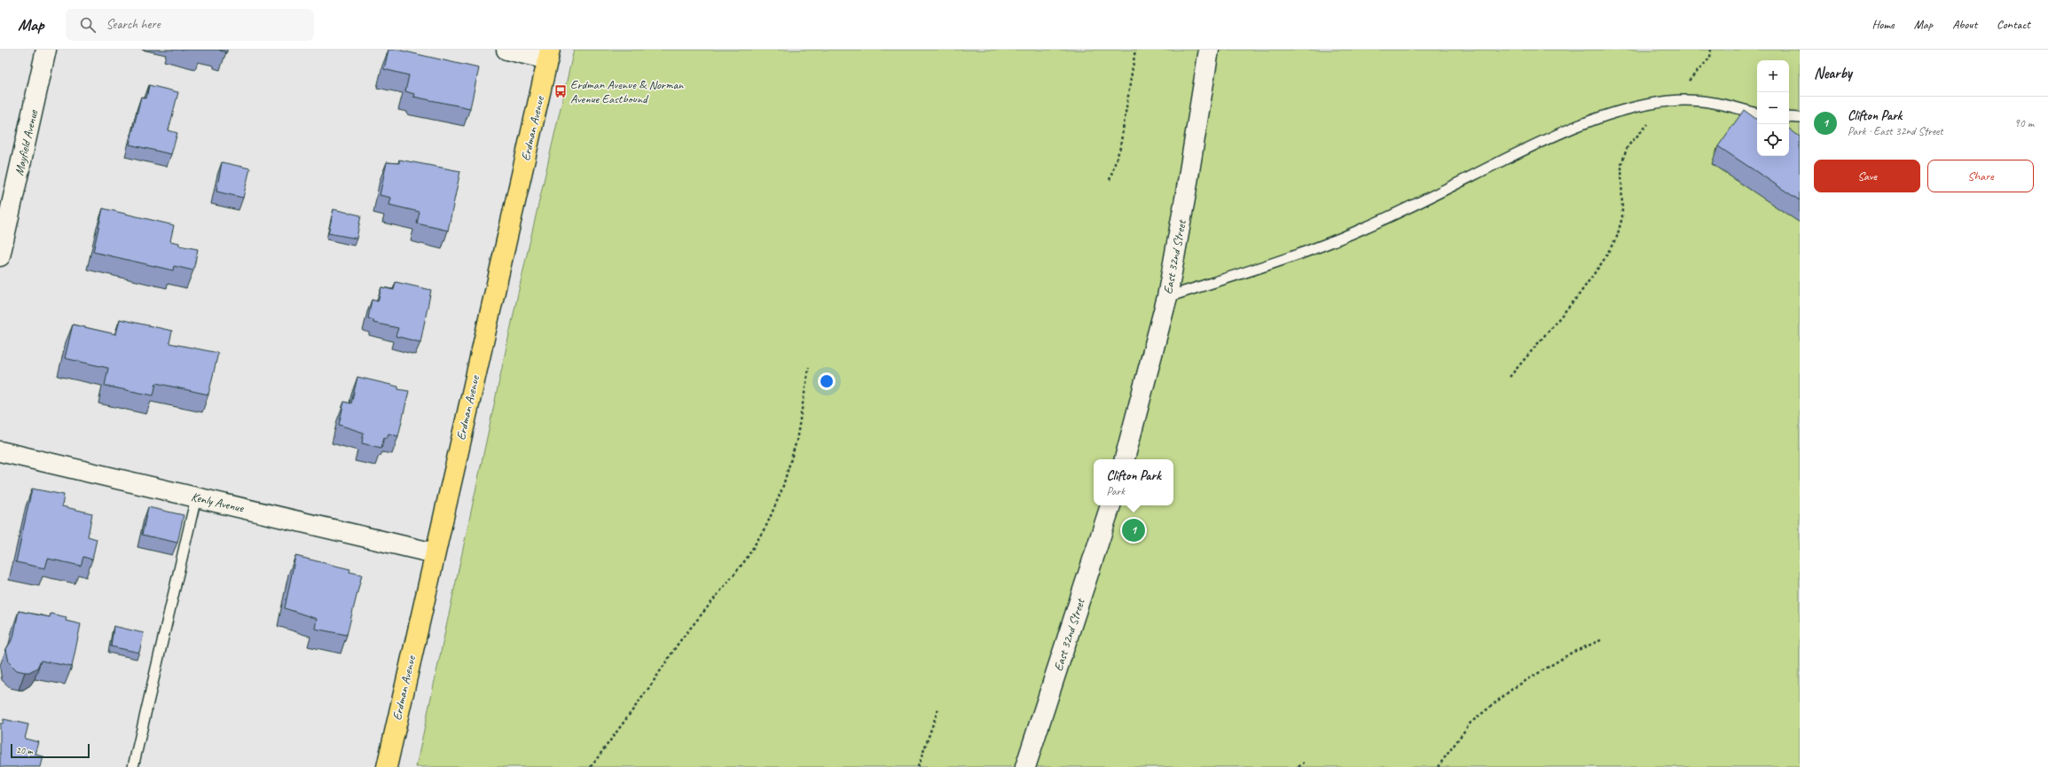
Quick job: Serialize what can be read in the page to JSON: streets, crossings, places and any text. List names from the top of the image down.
{
  "streets": {
    "main road": ["Erdman Avenue"],
    "street": ["Mayfield Avenue", "East 32nd Street", "Kenly Avenue"]
  },
  "crossings": [
    ["Erdman Avenue", "Kenly Avenue"]
  ],
  "places": {
    "bus stop": ["Erdman Avenue & Norman Avenue Eastbound"]
  },
  "scale_bar": "20 m",
  "page": {
    "header": "Map",
    "search": "Search here",
    "nav": [
      "Home",
      "Map",
      "About",
      "Contact"
    ],
    "heading": "Nearby",
    "map_buttons": ["+", "−"],
    "list": [
      {
        "mark": "1",
        "name": "Clifton Park",
        "note": "Park · East 32nd Street",
        "value": "90 m"
      }
    ],
    "buttons": ["Save", "Share"],
    "popup": ["Clifton Park", "Park"],
    "pins": "1",
    "scale": "20 m"
  }
}
